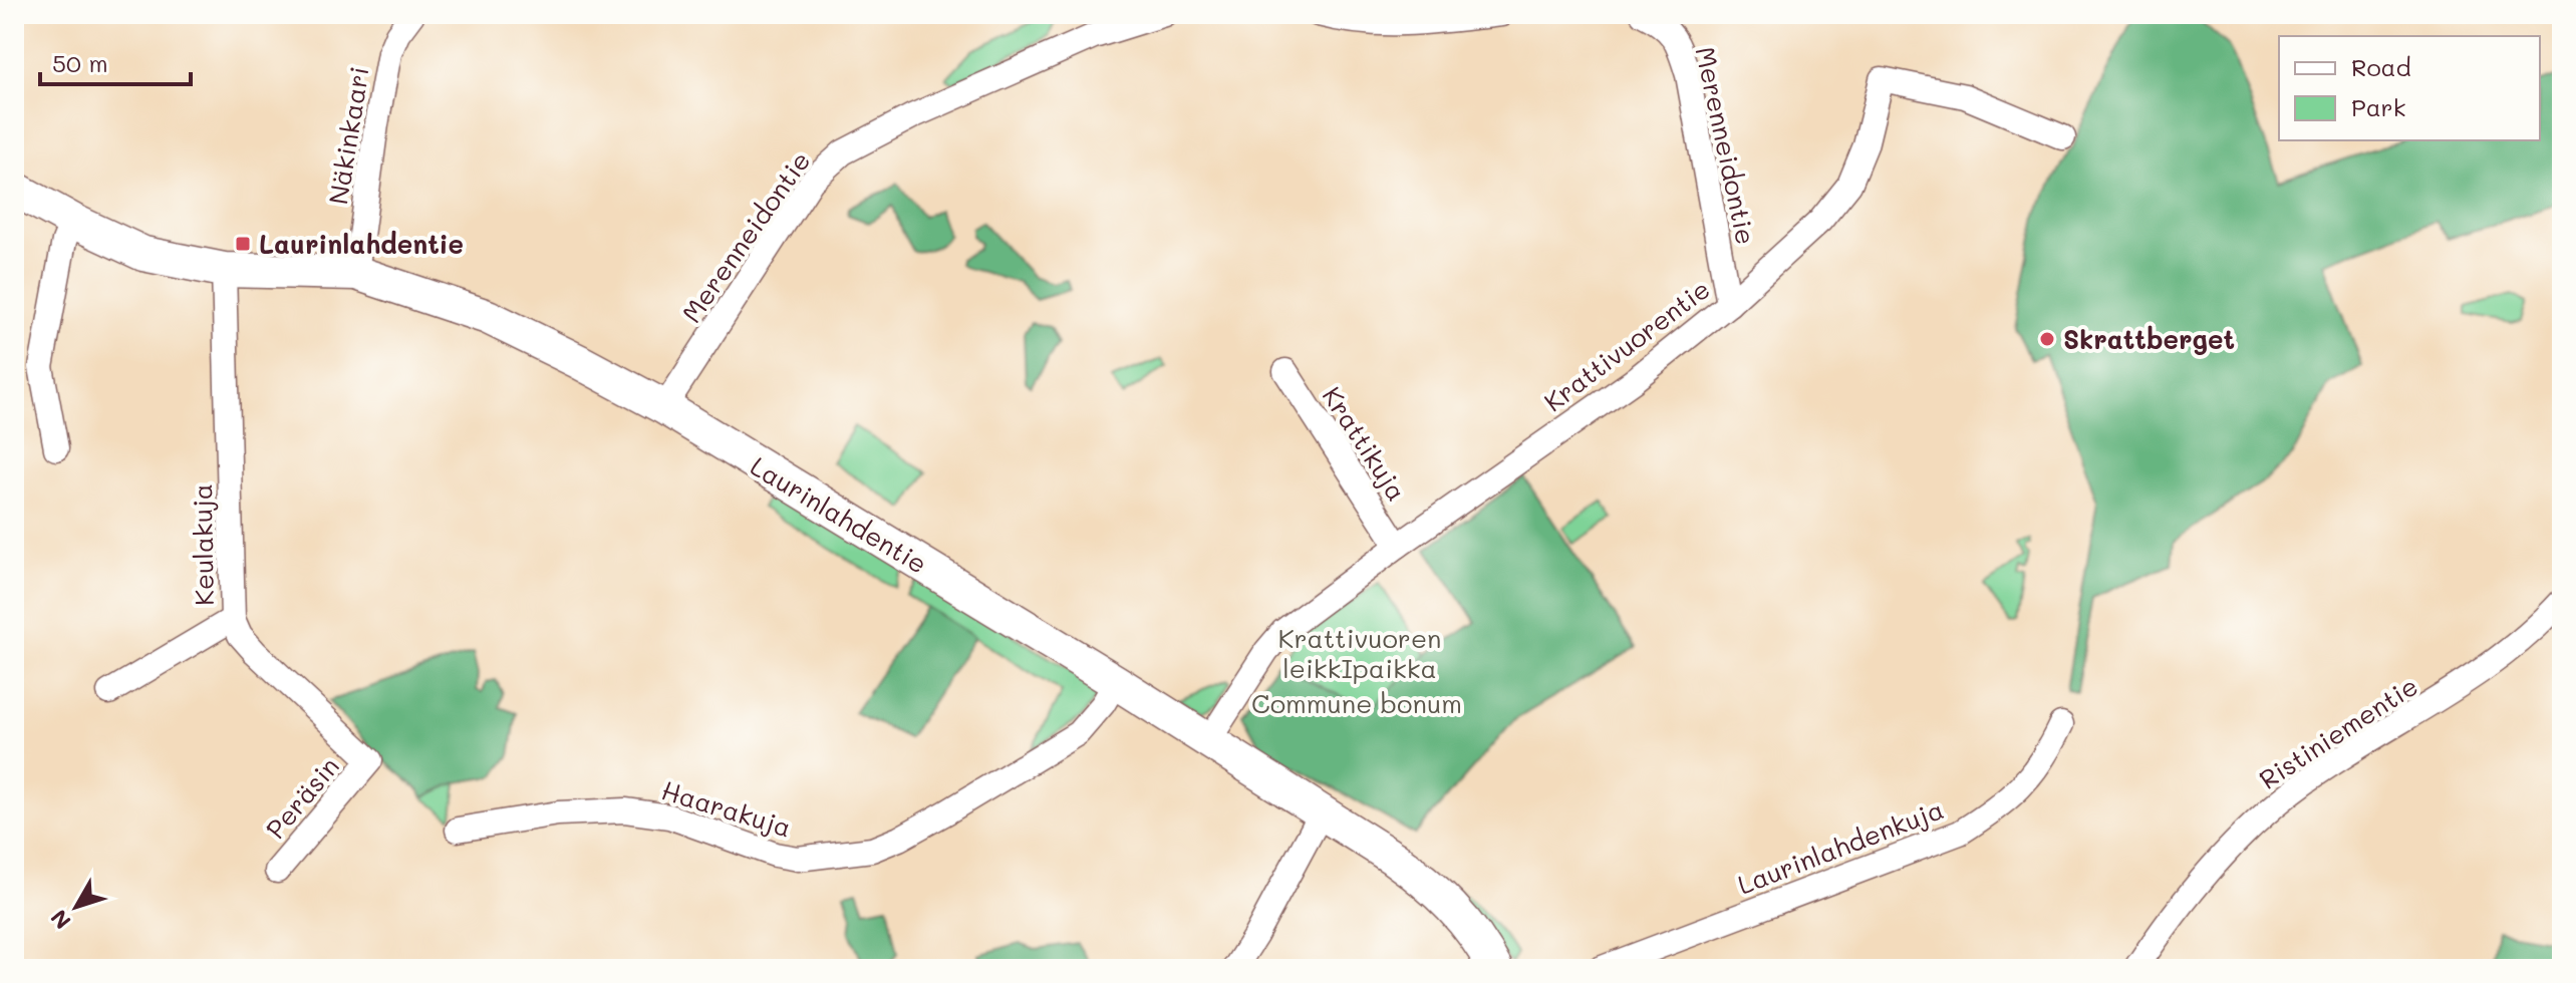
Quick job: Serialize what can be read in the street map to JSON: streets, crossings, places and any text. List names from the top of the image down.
{
  "streets": {
    "street": [
      "Näkinkaari",
      "Merenneidontie",
      "Krattivuorentie",
      "Krattikuja",
      "Laurinlahdentie",
      "Keulakuja",
      "Ristiniementie",
      "Peräsin",
      "Haarakuja",
      "Laurinlahdenkuja"
    ]
  },
  "crossings": [
    ["Näkinkaari", "Laurinlahdentie"],
    ["Merenneidontie", "Krattivuorentie"],
    ["Merenneidontie", "Laurinlahdentie"],
    ["Krattivuorentie", "Krattikuja"],
    ["Krattivuorentie", "Laurinlahdentie"],
    ["Laurinlahdentie", "Keulakuja"],
    ["Laurinlahdentie", "Haarakuja"],
    ["Keulakuja", "Peräsin"]
  ],
  "parks": ["Krattivuoren leikkIpaikka", "Commune bonum"],
  "places": {
    "transit": ["Laurinlahdentie"],
    "other": ["Skrattberget"]
  },
  "legend": ["Road", "Park"],
  "scale_bar": "50 m",
  "north": "bottom left"
}
